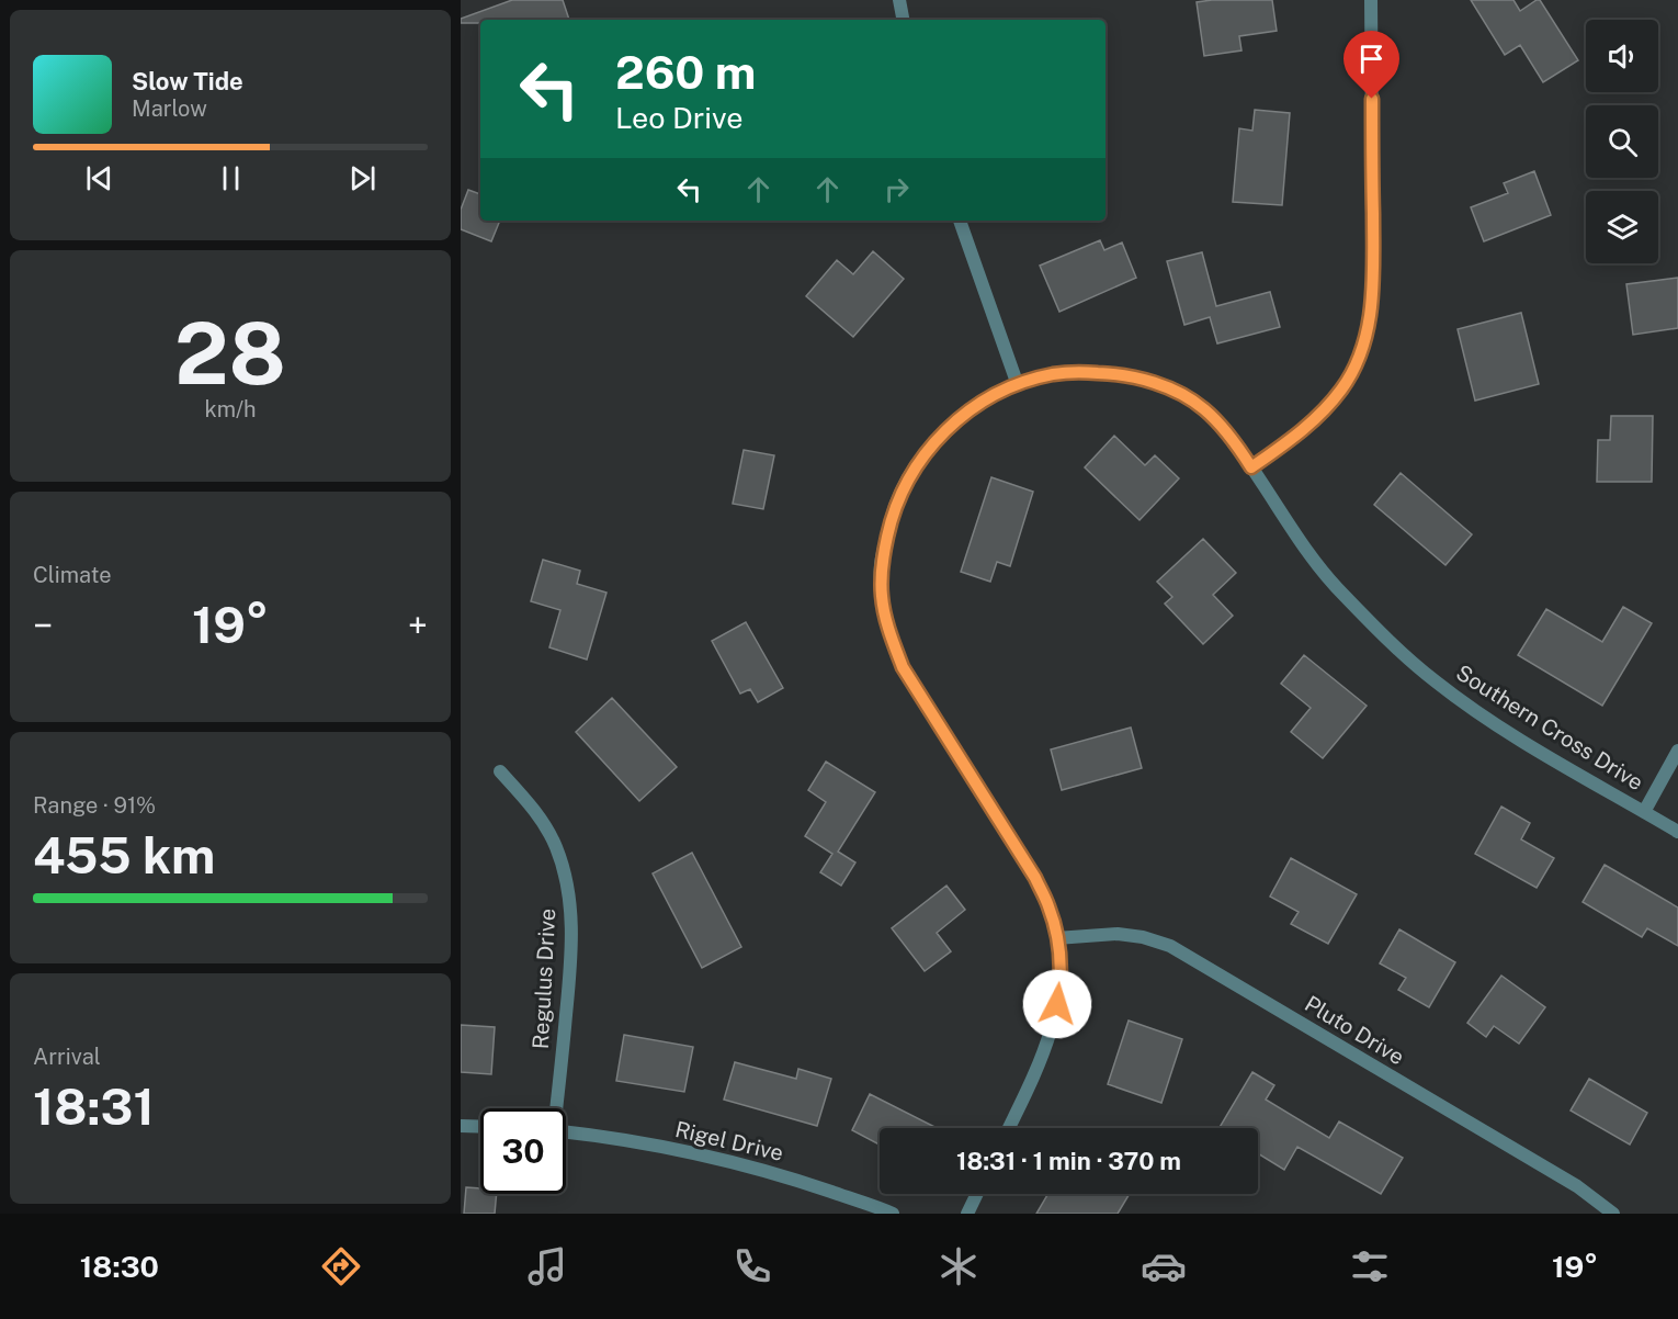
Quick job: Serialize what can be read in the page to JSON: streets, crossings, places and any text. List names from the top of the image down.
{
  "streets": {
    "street": [
      "Southern Cross Drive",
      "Regulus Drive",
      "Pluto Drive",
      "Rigel Drive"
    ]
  },
  "crossings": [
    ["Southern Cross Drive", "Pluto Drive"]
  ],
  "page": {
    "turn": ["260 m", "Leo Drive"],
    "song": ["Slow Tide", "Marlow"],
    "tile": [
      ["28", "km/h"],
      "Climate",
      ["Range · 91%", "455 km"],
      ["Arrival", "18:31"]
    ],
    "heat": ["−", "19°", "+"],
    "limit": "30",
    "trip": "18:31 · 1 min · 370 m",
    "tabs": ["18:30", "19°"]
  }
}
